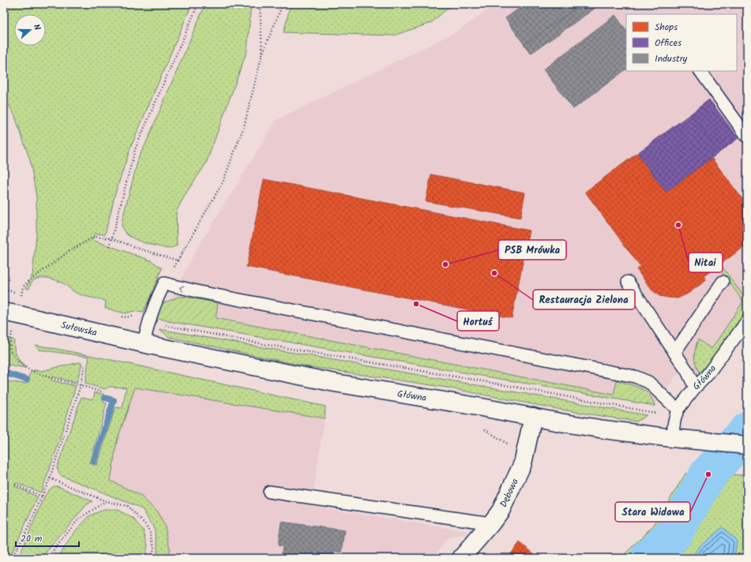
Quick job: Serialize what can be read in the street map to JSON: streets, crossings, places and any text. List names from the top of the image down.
{
  "streets": {
    "main road": ["Sułowska", "Główna", "Dębowa"]
  },
  "crossings": [
    ["Sułowska", "Główna"],
    ["Główna", "Dębowa"]
  ],
  "places": [
    "Nitai",
    "PSB Mrówka",
    "Restauracja Zielona",
    "Hortuś",
    "Stara Widawa"
  ],
  "legend": ["Shops", "Offices", "Industry"],
  "scale_bar": "20 m",
  "north": "right"
}
